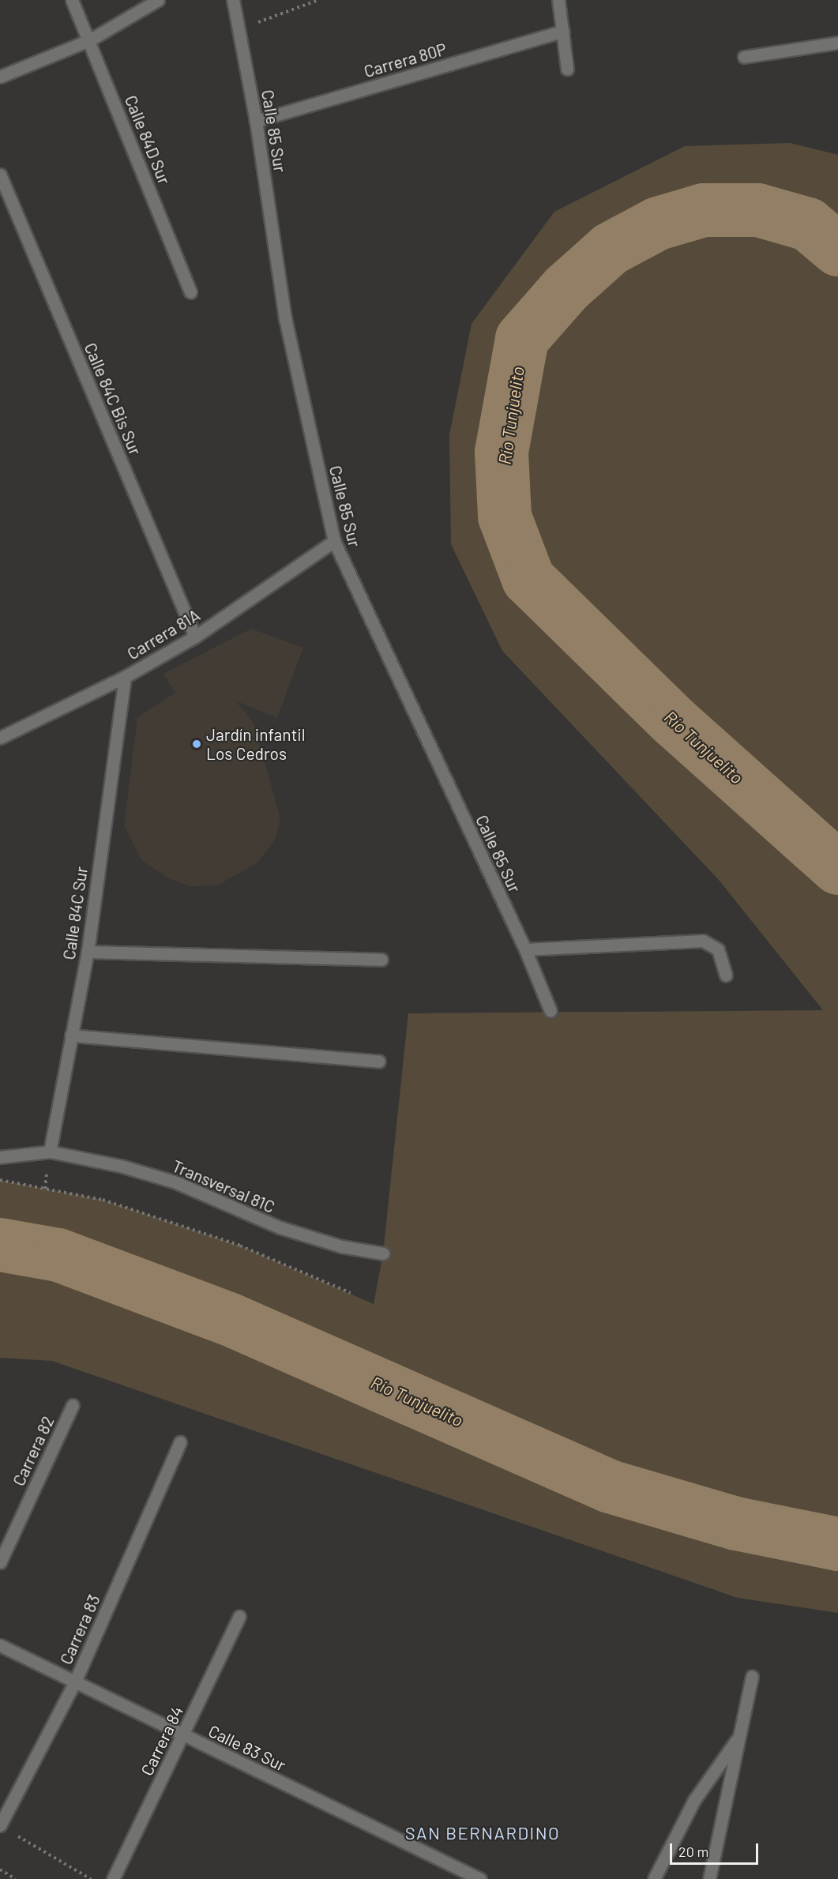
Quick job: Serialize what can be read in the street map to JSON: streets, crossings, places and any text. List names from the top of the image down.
{
  "streets": {
    "street": [
      "Carrera 80P",
      "Calle 85 Sur",
      "Calle 84D Sur",
      "Calle 84C Bis Sur",
      "Carrera 81A",
      "Calle 84C Sur",
      "Transversal 81C",
      "Carrera 82",
      "Carrera 83",
      "Carrera 84",
      "Calle 83 Sur"
    ]
  },
  "crossings": [
    ["Carrera 80P", "Calle 85 Sur"],
    ["Calle 85 Sur", "Carrera 81A"],
    ["Calle 84C Bis Sur", "Carrera 81A"],
    ["Carrera 81A", "Calle 84C Sur"],
    ["Calle 84C Sur", "Transversal 81C"],
    ["Carrera 83", "Calle 83 Sur"],
    ["Carrera 84", "Calle 83 Sur"]
  ],
  "districts": ["SAN BERNARDINO"],
  "water": ["Río Tunjuelito"],
  "places": ["Jardín infantil Los Cedros"],
  "scale_bar": "20 m"
}
